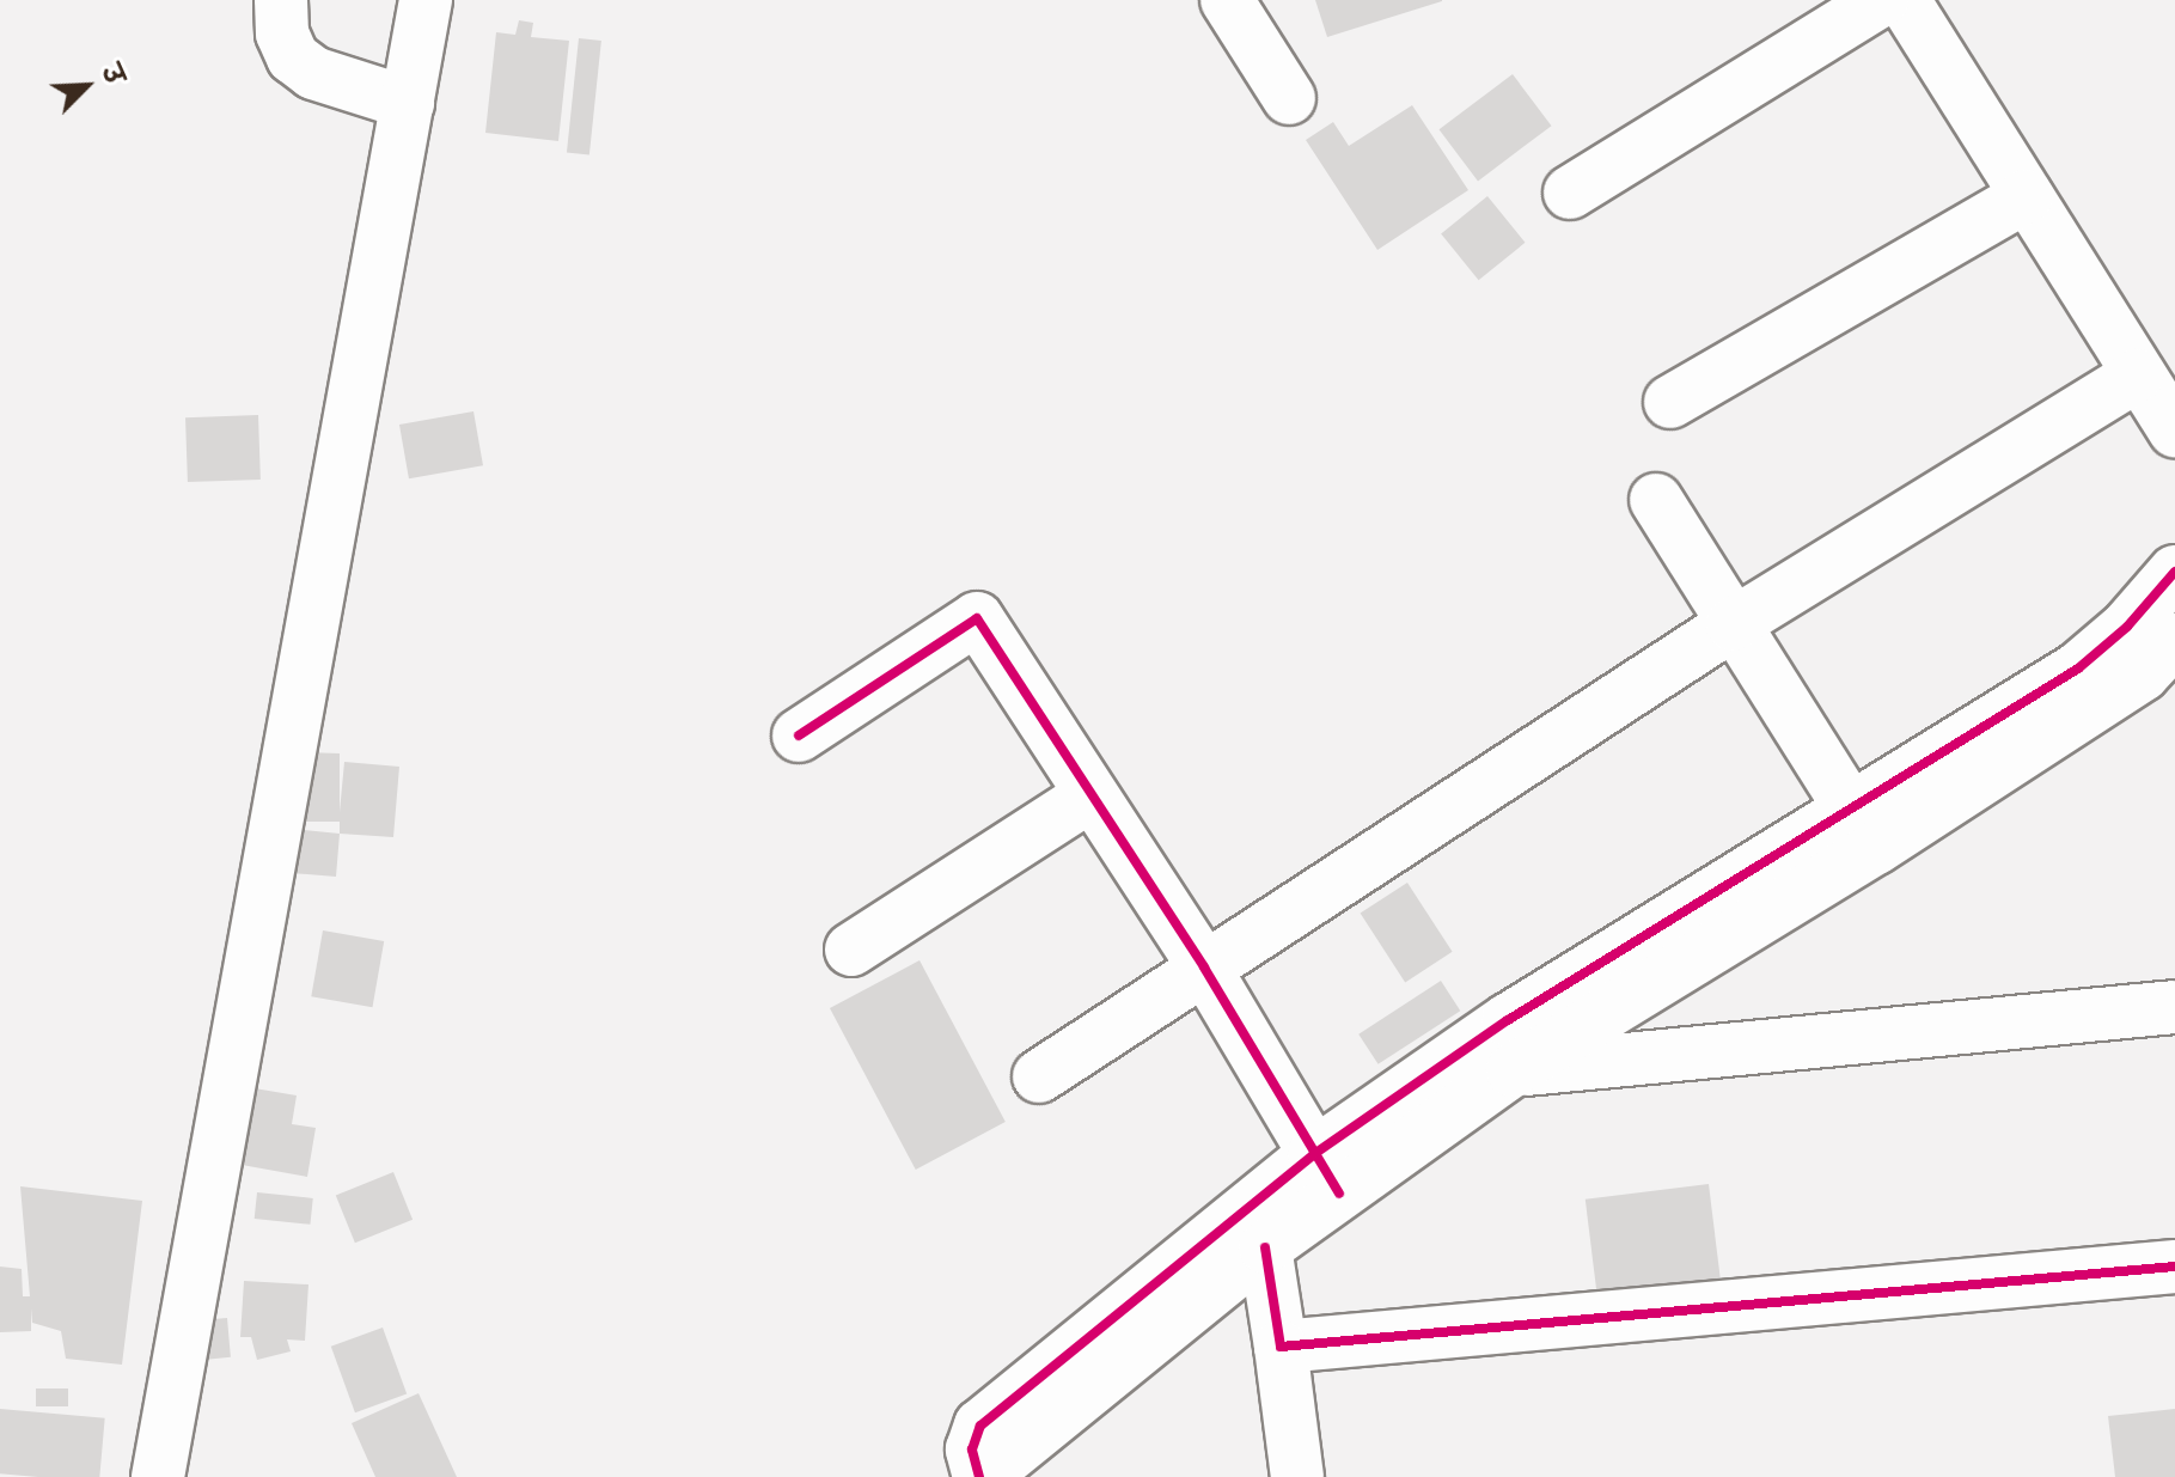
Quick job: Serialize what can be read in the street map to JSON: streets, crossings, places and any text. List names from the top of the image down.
{
  "north": "top right"
}
